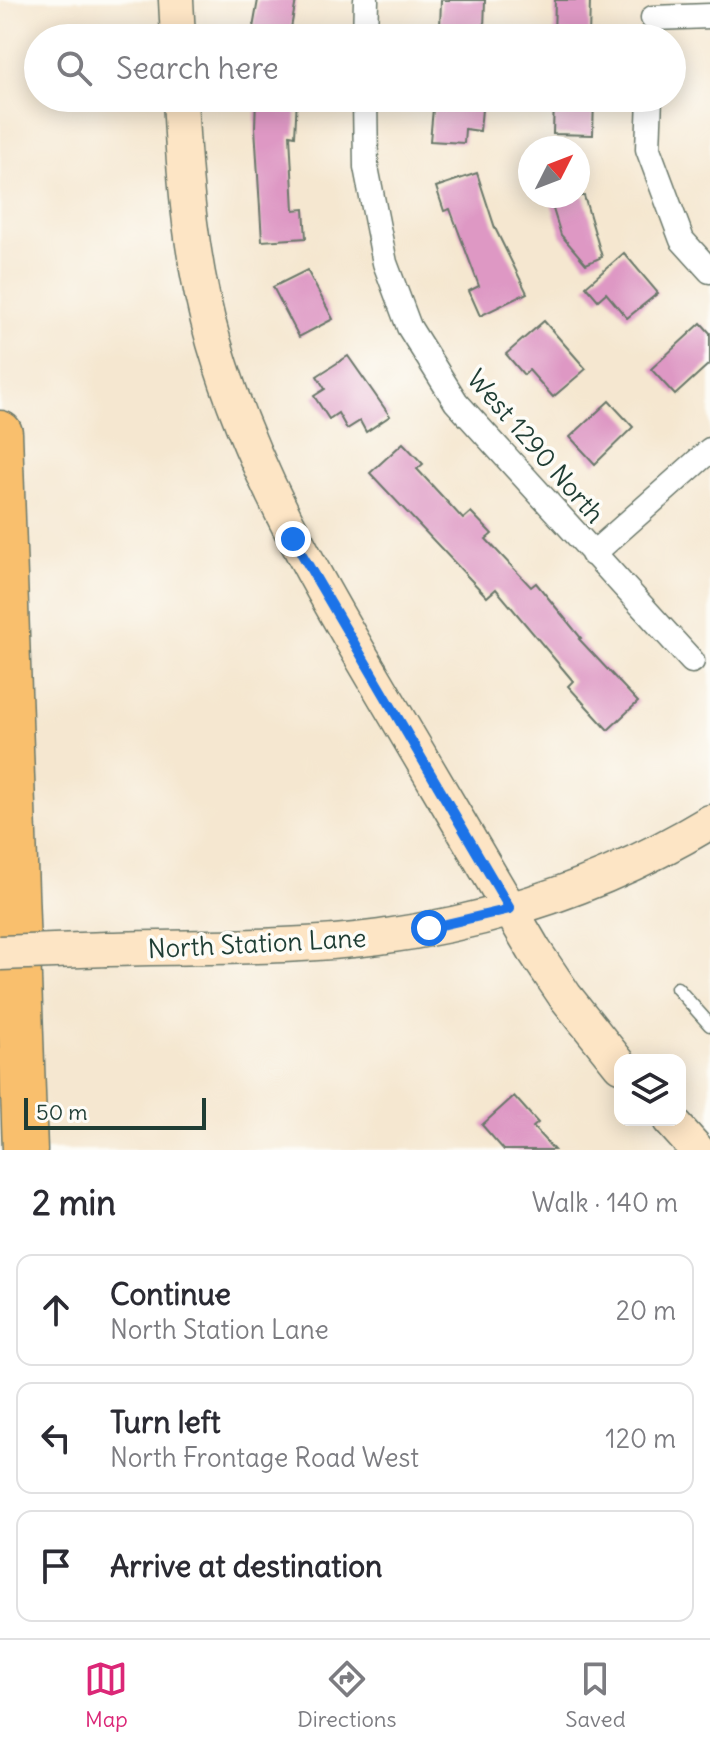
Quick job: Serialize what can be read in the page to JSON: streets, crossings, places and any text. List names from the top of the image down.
{
  "streets": {
    "street": ["West 1290 North", "North Station Lane"]
  },
  "scale_bar": "50 m",
  "north": "top right",
  "page": {
    "search": "Search here",
    "scale": "50 m",
    "heading": ["2 min", "Walk · 140 m"],
    "list": [
      ["Continue", "North Station Lane", "20 m"],
      ["Turn left", "North Frontage Road West", "120 m"],
      "Arrive at destination"
    ],
    "nav": ["Map", "Directions", "Saved"]
  }
}
